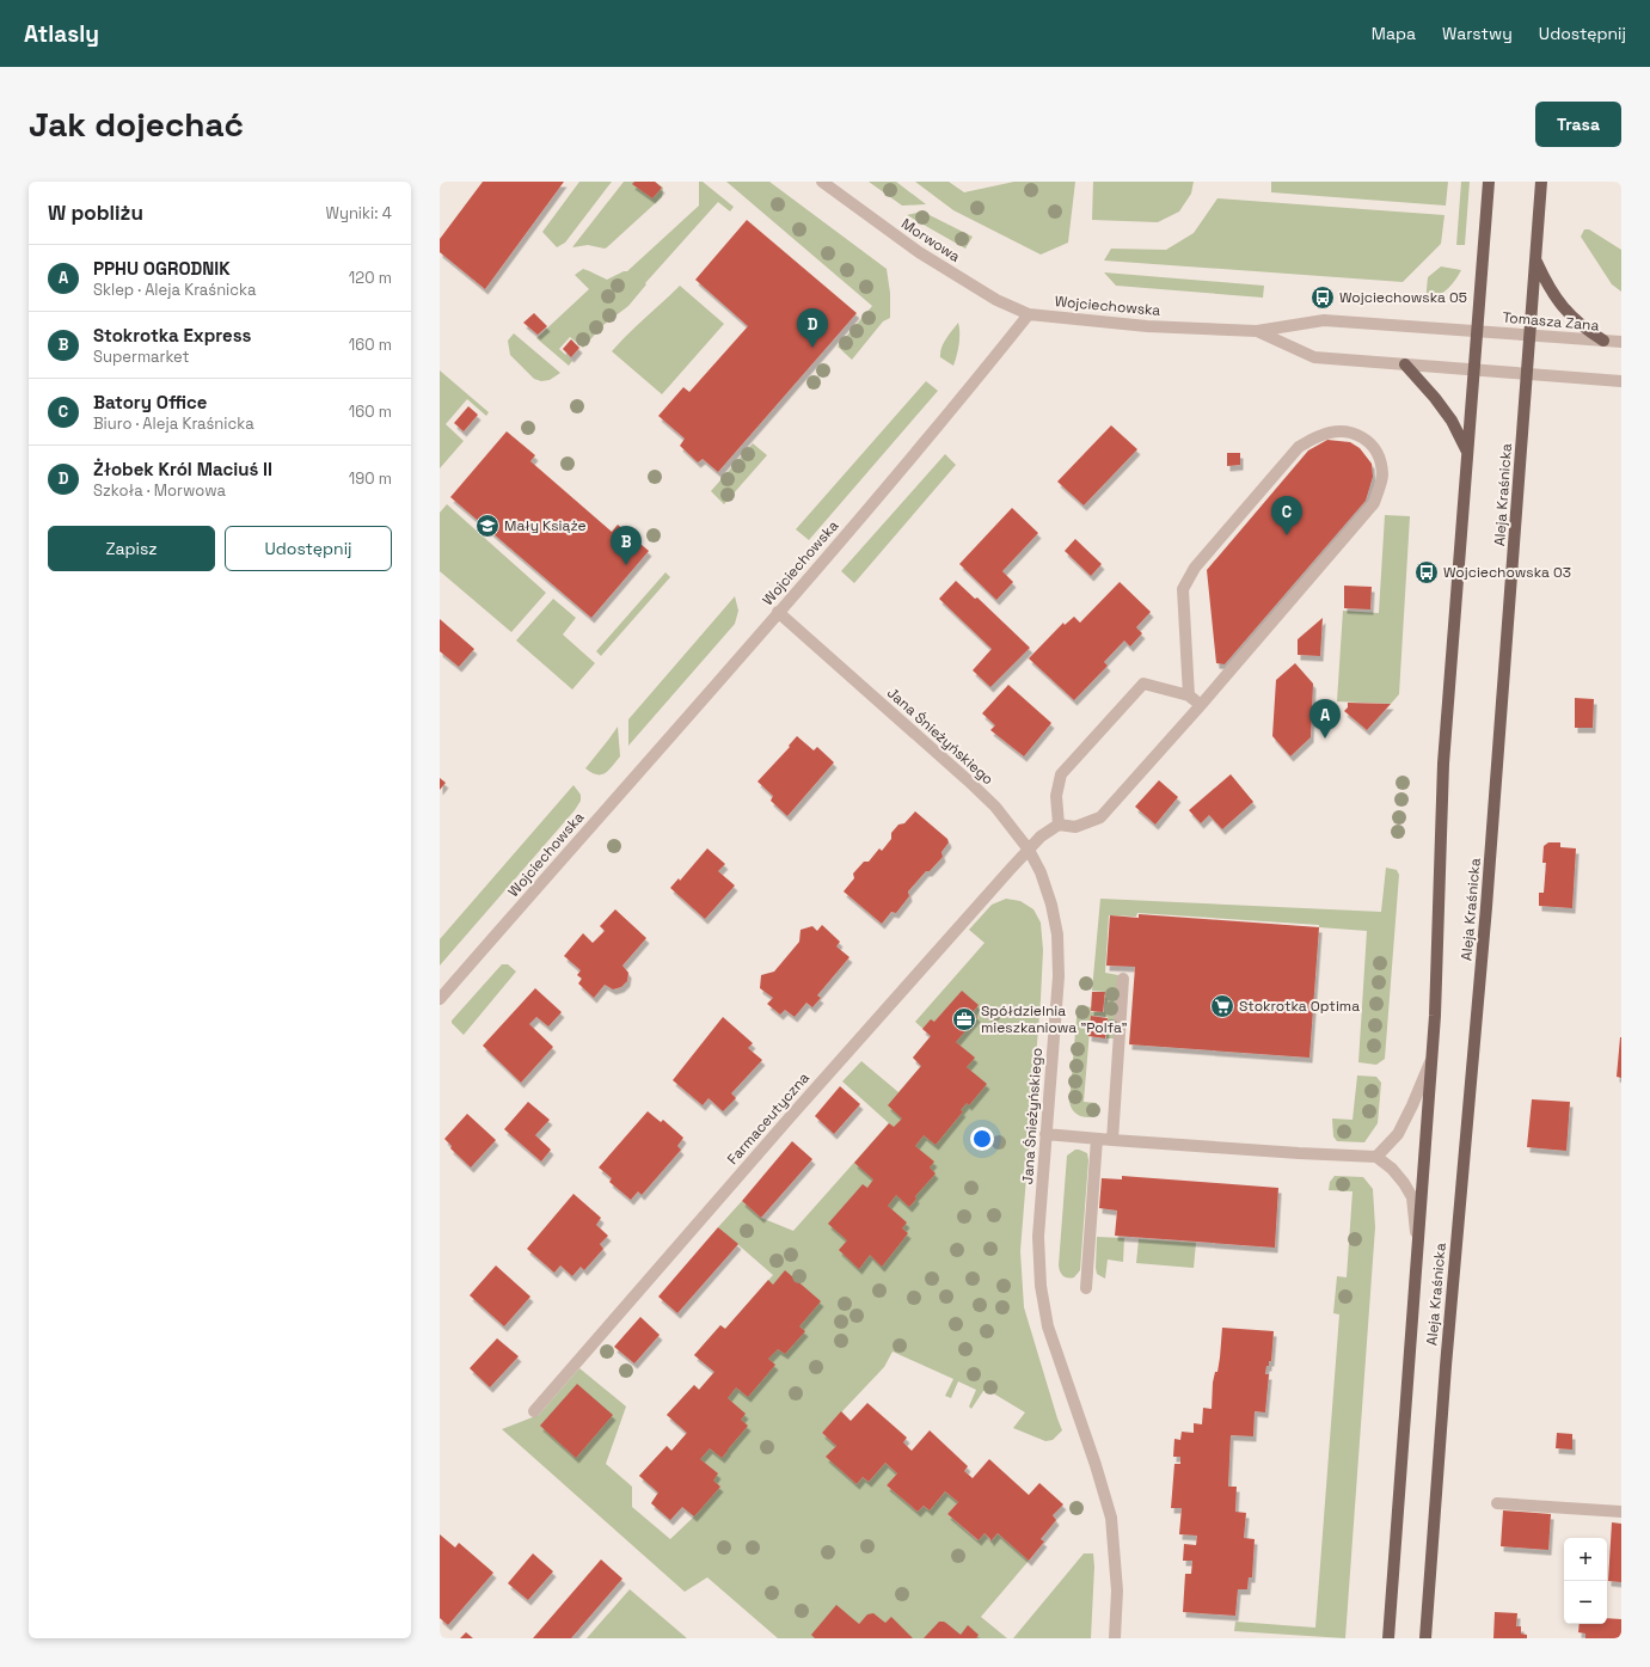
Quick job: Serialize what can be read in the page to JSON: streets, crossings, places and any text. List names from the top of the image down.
{
  "streets": {
    "main road": ["Aleja Kraśnicka"],
    "street": [
      "Morwowa",
      "Wojciechowska",
      "Tomasza Zana",
      "Jana Śnieżyńskiego",
      "Farmaceutyczna"
    ]
  },
  "crossings": [
    ["Morwowa", "Wojciechowska"],
    ["Wojciechowska", "Tomasza Zana"],
    ["Wojciechowska", "Aleja Kraśnicka"],
    ["Wojciechowska", "Jana Śnieżyńskiego"],
    ["Tomasza Zana", "Aleja Kraśnicka"],
    ["Jana Śnieżyńskiego", "Farmaceutyczna"]
  ],
  "places": {
    "bus stop": ["Wojciechowska 05", "Wojciechowska 03"],
    "school or university": ["Mały Książe"],
    "supermarket": ["Stokrotka Optima"],
    "office": ["Spółdzielnia mieszkaniowa \"Polfa\""]
  },
  "page": {
    "header": "Atlasly",
    "nav": ["Mapa", "Warstwy", "Udostępnij"],
    "buttons": [
      "Trasa",
      ["Zapisz", "Udostępnij"]
    ],
    "title": "Jak dojechać",
    "heading": ["W pobliżu", "Wyniki: 4"],
    "list": [
      {
        "mark": "A",
        "name": "PPHU OGRODNIK",
        "note": "Sklep · Aleja Kraśnicka",
        "value": "120 m"
      },
      {
        "mark": "B",
        "name": "Stokrotka Express",
        "note": "Supermarket",
        "value": "160 m"
      },
      {
        "mark": "C",
        "name": "Batory Office",
        "note": "Biuro · Aleja Kraśnicka",
        "value": "160 m"
      },
      {
        "mark": "D",
        "name": "Żłobek Król Maciuś II",
        "note": "Szkoła · Morwowa",
        "value": "190 m"
      }
    ],
    "pins": [
      "D",
      "C",
      "B",
      "A"
    ],
    "map_buttons": ["+", "−"]
  }
}
